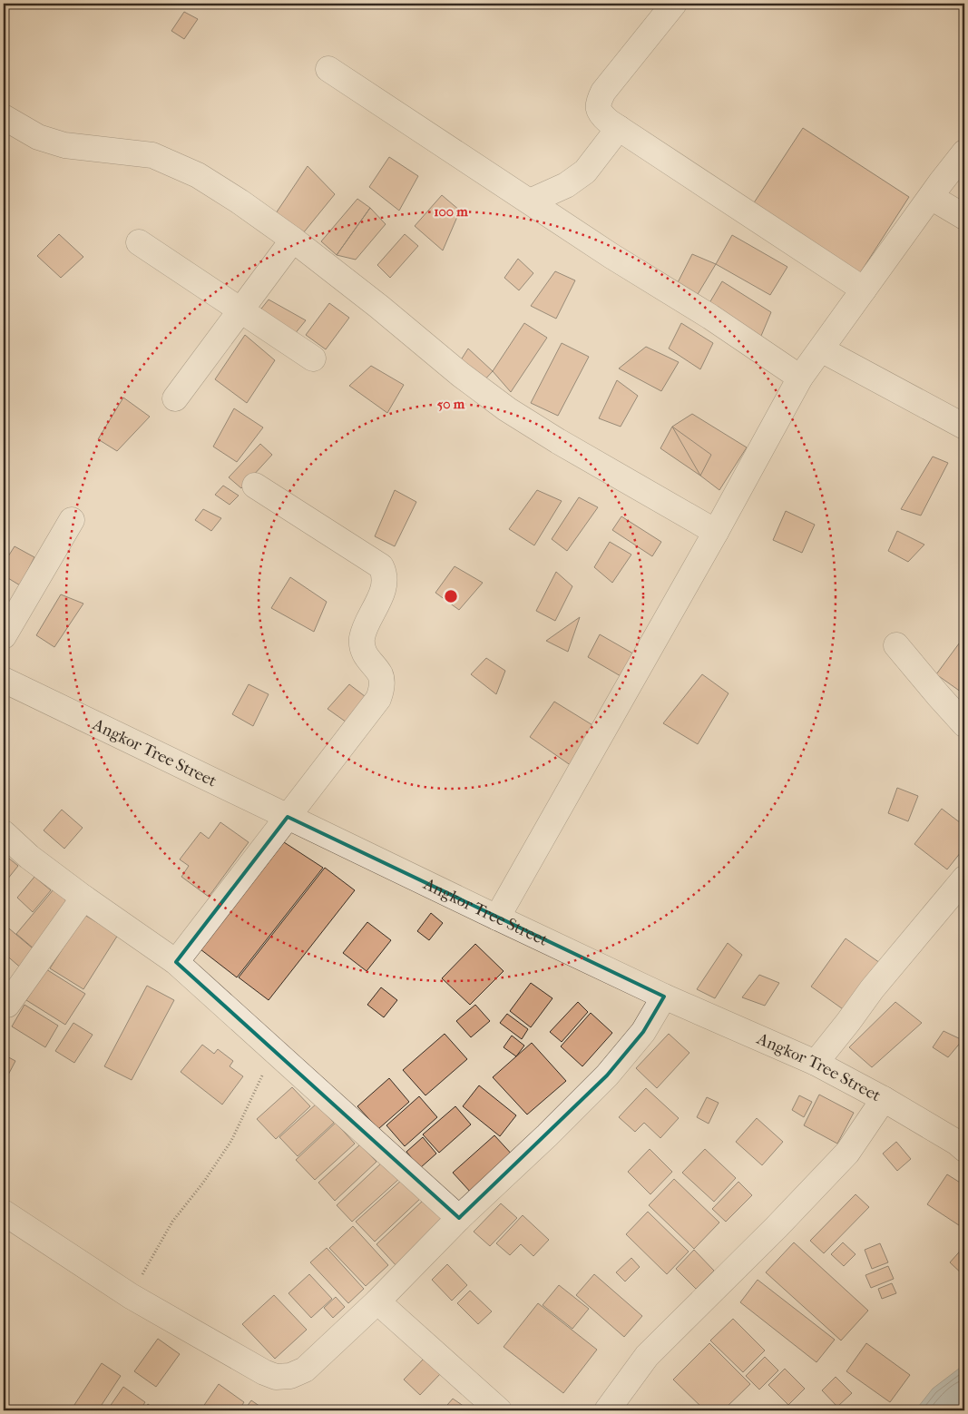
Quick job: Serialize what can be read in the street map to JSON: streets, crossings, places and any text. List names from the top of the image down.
{
  "streets": {
    "street": ["Angkor Tree Street"]
  },
  "rings": ["100 m", "50 m"]
}
